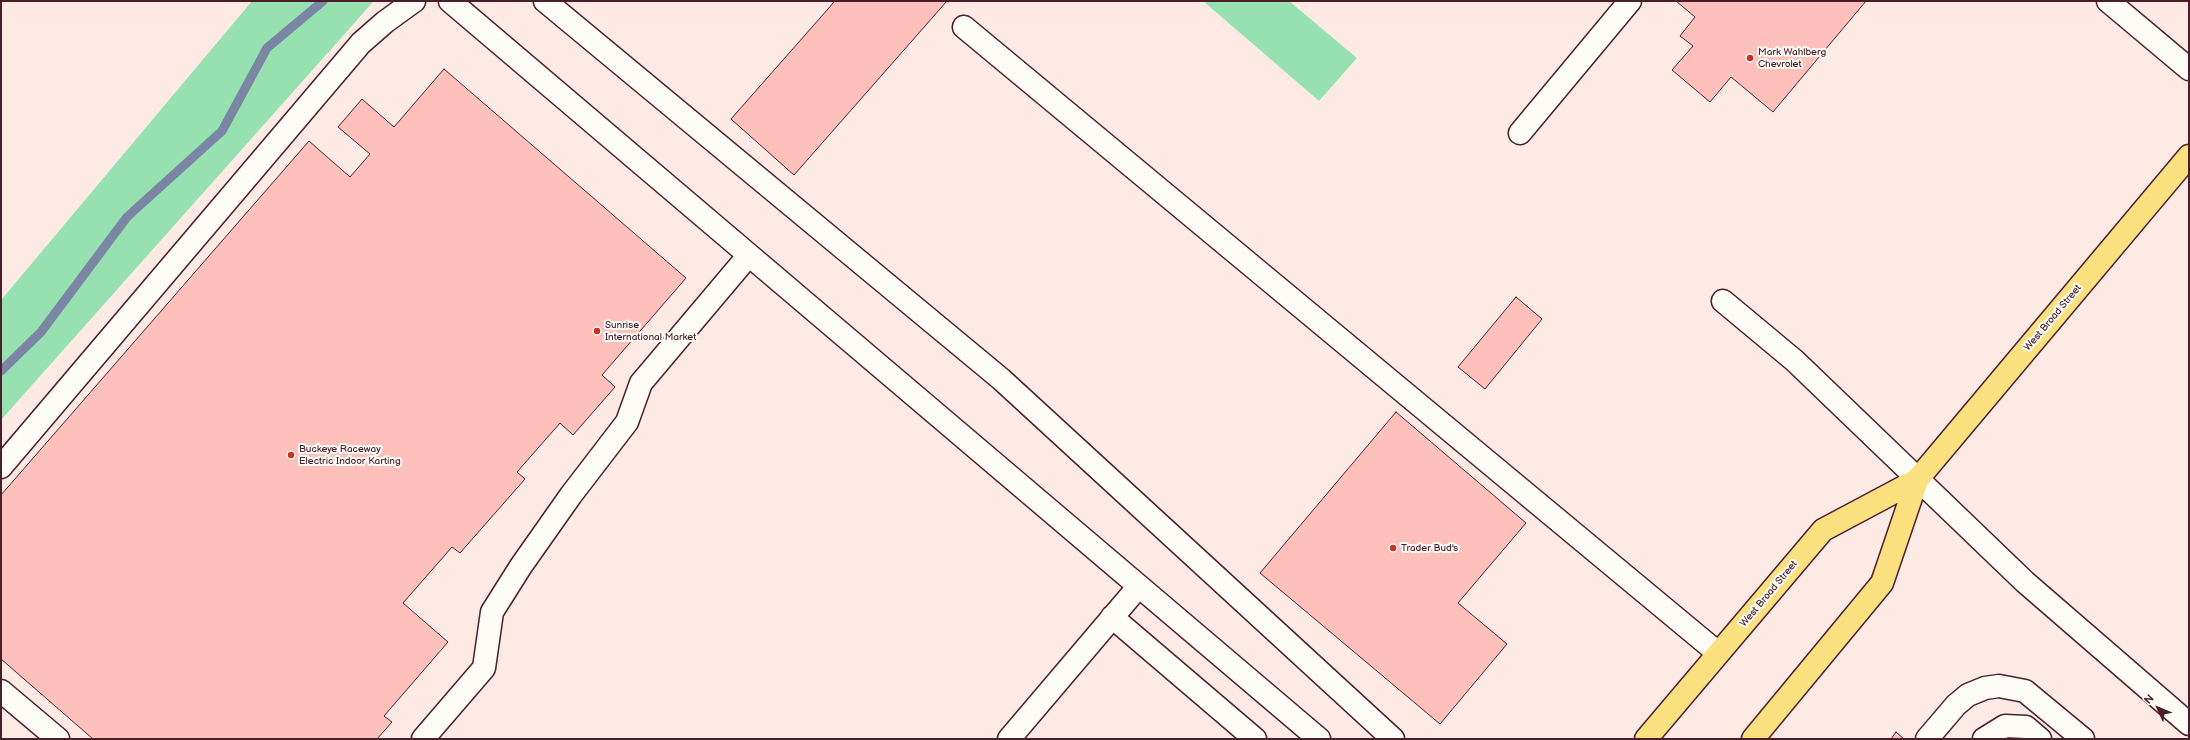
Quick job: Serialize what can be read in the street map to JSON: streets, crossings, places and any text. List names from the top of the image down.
{
  "streets": {
    "main road": ["West Broad Street"]
  },
  "places": [
    "Mark Wahlberg Chevrolet",
    "Sunrise International Market",
    "Buckeye Raceway Electric Indoor Karting",
    "Trader Bud's"
  ],
  "north": "top left"
}
